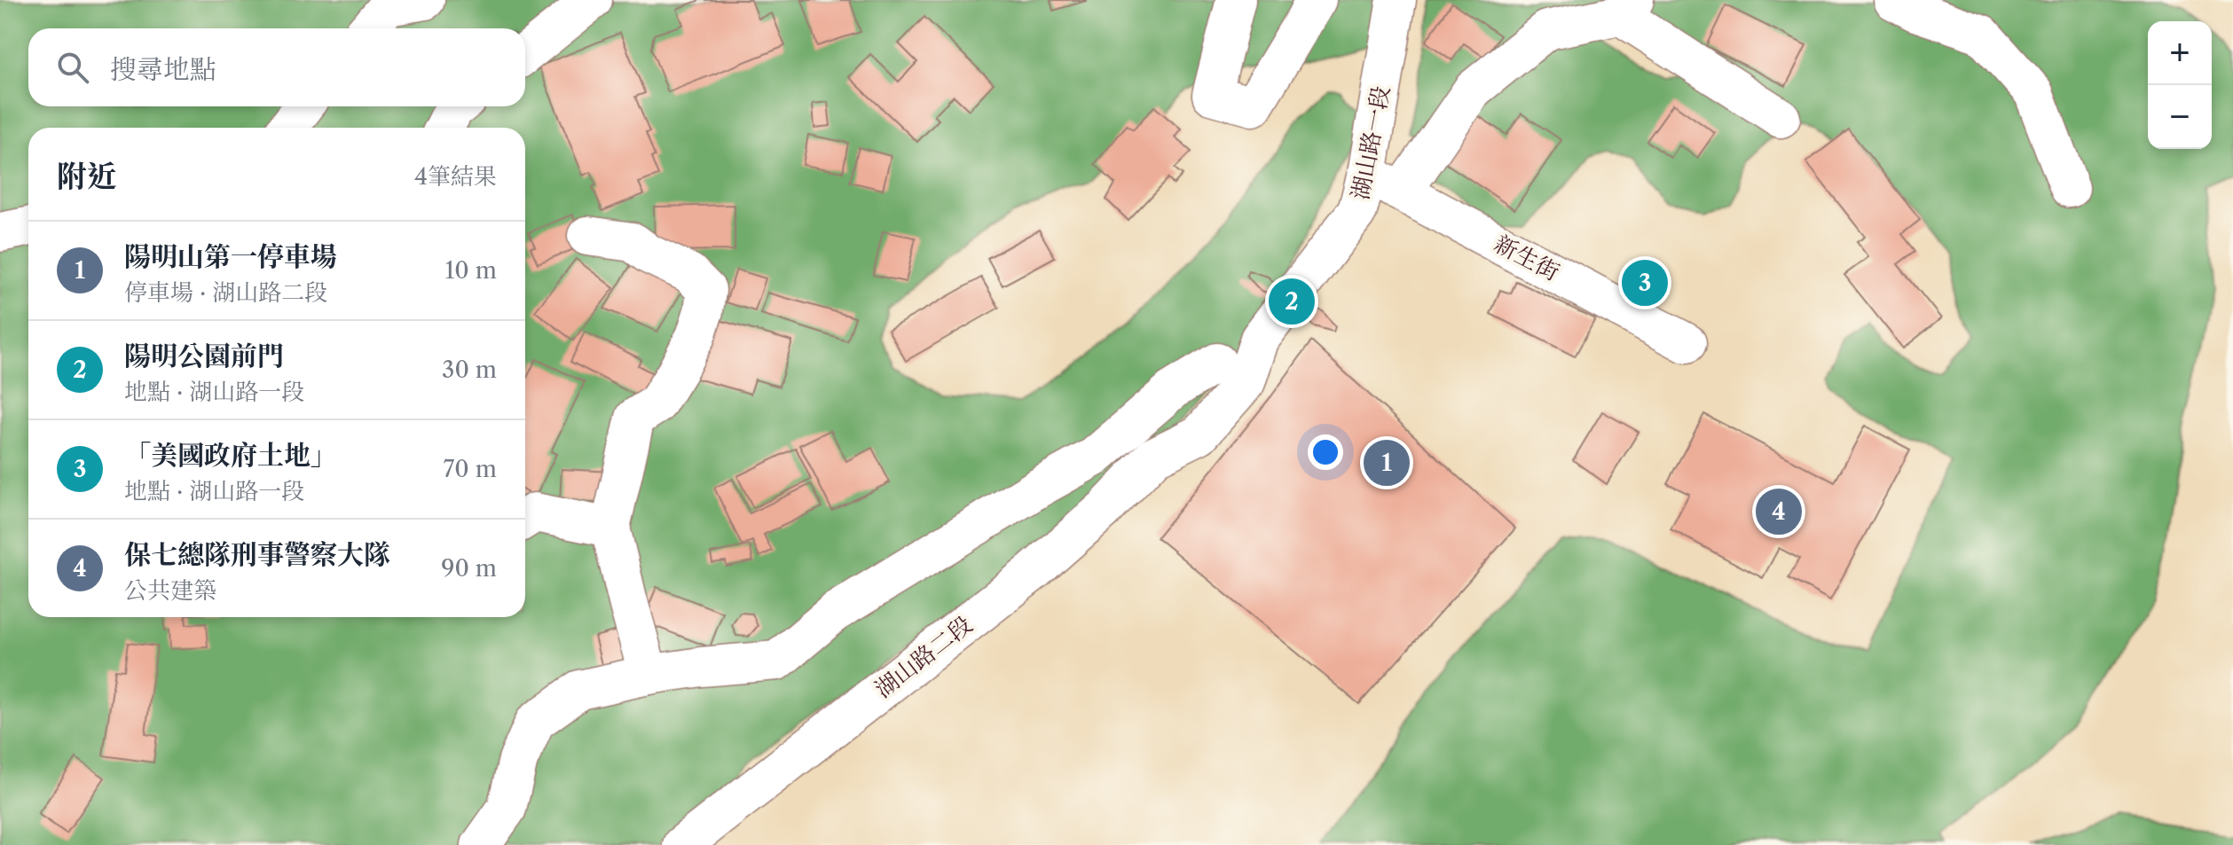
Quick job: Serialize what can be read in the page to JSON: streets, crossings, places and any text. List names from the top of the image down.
{
  "streets": {
    "street": ["湖山路一段", "新生街", "湖山路二段"]
  },
  "crossings": [
    ["湖山路一段", "新生街"],
    ["湖山路一段", "湖山路二段"]
  ],
  "page": {
    "map_buttons": ["+", "−"],
    "search": "搜尋地點",
    "heading": ["附近", "4筆結果"],
    "list": [
      {
        "mark": "1",
        "name": "陽明山第一停車場",
        "note": "停車場 · 湖山路二段",
        "value": "10 m"
      },
      {
        "mark": "2",
        "name": "陽明公園前門",
        "note": "地點 · 湖山路一段",
        "value": "30 m"
      },
      {
        "mark": "3",
        "name": "「美國政府土地」",
        "note": "地點 · 湖山路一段",
        "value": "70 m"
      },
      {
        "mark": "4",
        "name": "保七總隊刑事警察大隊",
        "note": "公共建築",
        "value": "90 m"
      }
    ],
    "pins": [
      "3",
      "2",
      "1",
      "4"
    ]
  }
}
